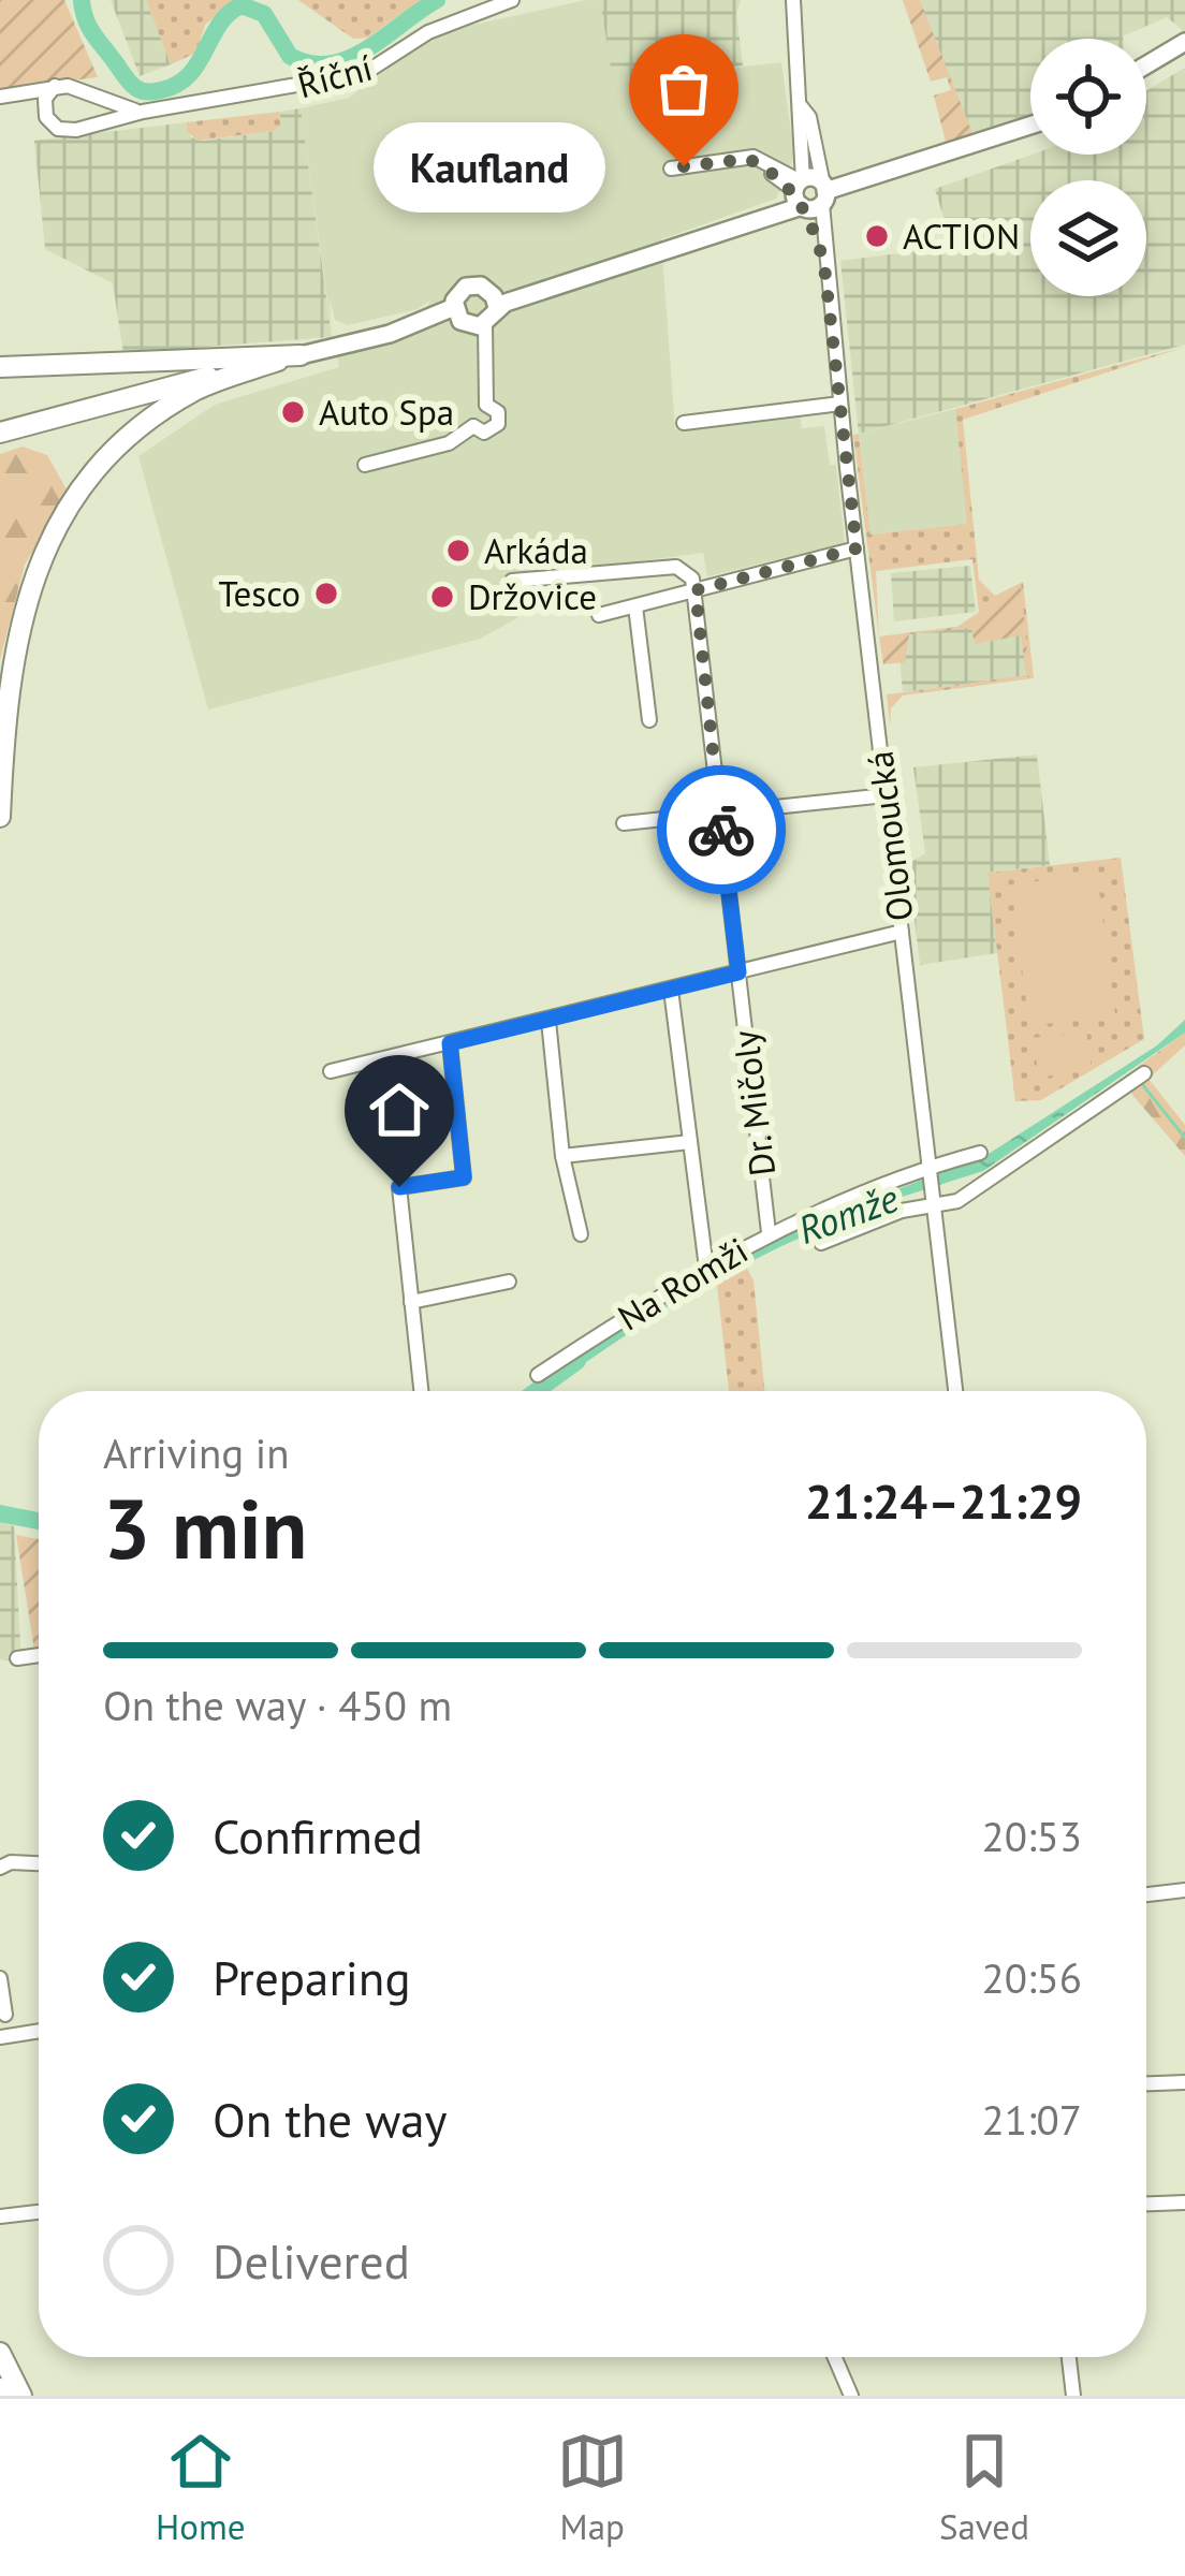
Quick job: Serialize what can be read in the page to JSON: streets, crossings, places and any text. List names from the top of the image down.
{
  "streets": {
    "street": [
      "Říční",
      "Olomoucká",
      "Dr. Mičoly",
      "Na Romži"
    ]
  },
  "crossings": [
    ["Olomoucká", "Na Romži"],
    ["Dr. Mičoly", "Na Romži"]
  ],
  "water": ["Romže"],
  "places": [
    "Kaufland",
    "ACTION",
    "Auto Spa",
    "Arkáda",
    "Tesco",
    "Držovice"
  ],
  "page": {
    "bubble": "Kaufland",
    "heading": ["3 min", "Arriving in", "21:24–21:29"],
    "bar": "On the way · 450 m",
    "list": [
      ["Confirmed", "20:53"],
      ["Preparing", "20:56"],
      ["On the way", "21:07"],
      "Delivered"
    ],
    "tabs": ["Home", "Map", "Saved"]
  }
}
